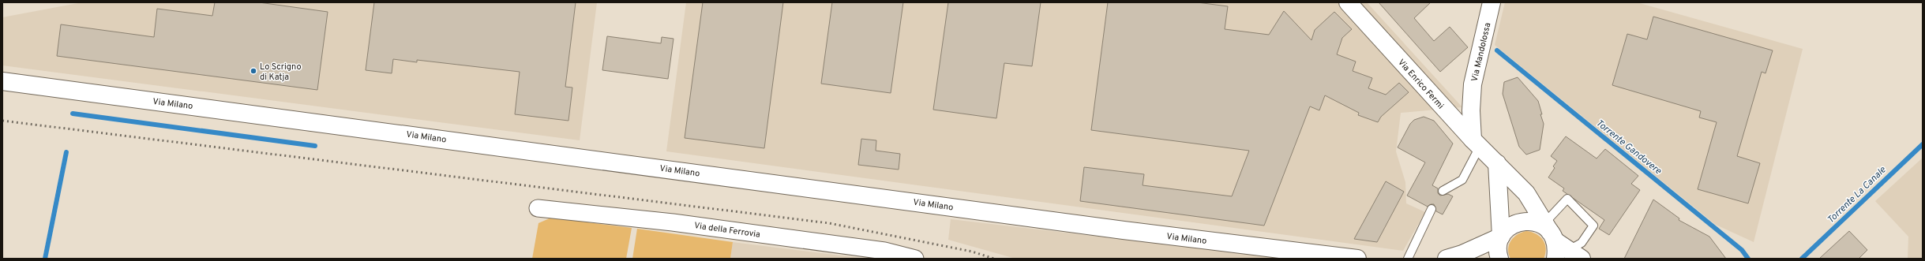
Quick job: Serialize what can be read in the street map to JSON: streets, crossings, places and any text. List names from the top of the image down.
{
  "streets": {
    "main road": ["Via Mandolossa", "Via Enrico Fermi", "Via Milano"],
    "street": ["Via della Ferrovia"]
  },
  "crossings": [
    ["Via Mandolossa", "Via Enrico Fermi"]
  ],
  "water": ["Torrente Gandovere", "Torrente La Canale"],
  "places": ["Lo Scrigno di Katja"]
}
